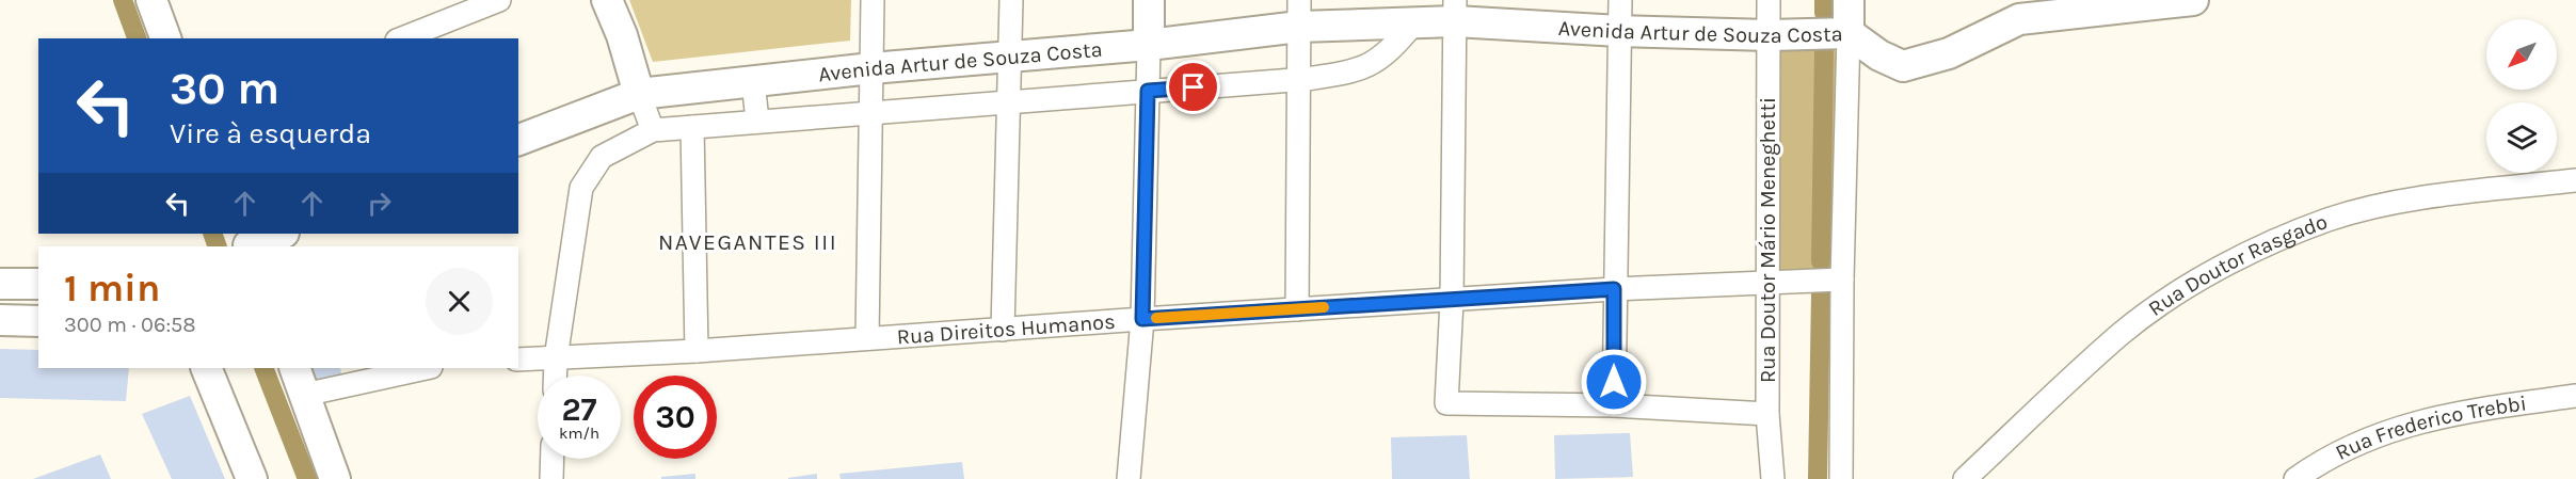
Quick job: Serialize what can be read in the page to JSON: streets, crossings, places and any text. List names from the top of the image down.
{
  "streets": {
    "street": [
      "Avenida Artur de Souza Costa",
      "Rua Doutor Mário Meneghetti",
      "Rua Doutor Rasgado",
      "Rua Direitos Humanos",
      "Rua Frederico Trebbi"
    ]
  },
  "crossings": [
    ["Avenida Artur de Souza Costa", "Rua Doutor Mário Meneghetti"],
    ["Avenida Artur de Souza Costa", "Rua Direitos Humanos"],
    ["Rua Doutor Mário Meneghetti", "Rua Direitos Humanos"]
  ],
  "districts": ["NAVEGANTES III"],
  "north": "bottom left",
  "page": {
    "turn": ["30 m", "Vire à esquerda"],
    "heading": ["1 min", "300 m · 06:58"],
    "speed": "27 km/h",
    "limit": "30"
  }
}
